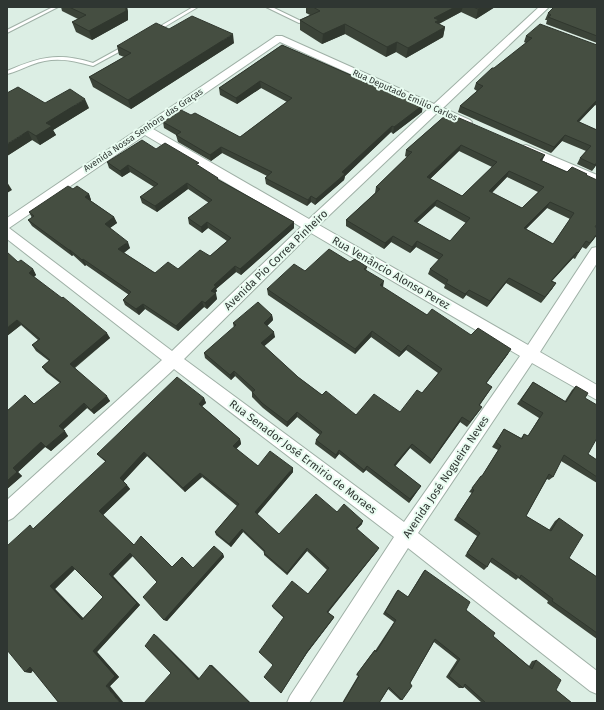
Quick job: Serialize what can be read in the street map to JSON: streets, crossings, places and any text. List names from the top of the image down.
{
  "streets": {
    "street": [
      "Rua Deputado Emílio Carlos",
      "Avenida Nossa Senhora das Graças",
      "Avenida Pio Correa Pinheiro",
      "Rua Venâncio Alonso Perez",
      "Rua Senador José Ermirio de Moraes",
      "Avenida José Nogueira Neves"
    ]
  },
  "crossings": [
    ["Rua Deputado Emílio Carlos", "Avenida Nossa Senhora das Graças"],
    ["Rua Deputado Emílio Carlos", "Avenida Pio Correa Pinheiro"],
    ["Avenida Nossa Senhora das Graças", "Rua Venâncio Alonso Perez"],
    ["Avenida Pio Correa Pinheiro", "Rua Venâncio Alonso Perez"],
    ["Avenida Pio Correa Pinheiro", "Rua Senador José Ermirio de Moraes"],
    ["Rua Venâncio Alonso Perez", "Avenida José Nogueira Neves"],
    ["Rua Senador José Ermirio de Moraes", "Avenida José Nogueira Neves"]
  ]
}
